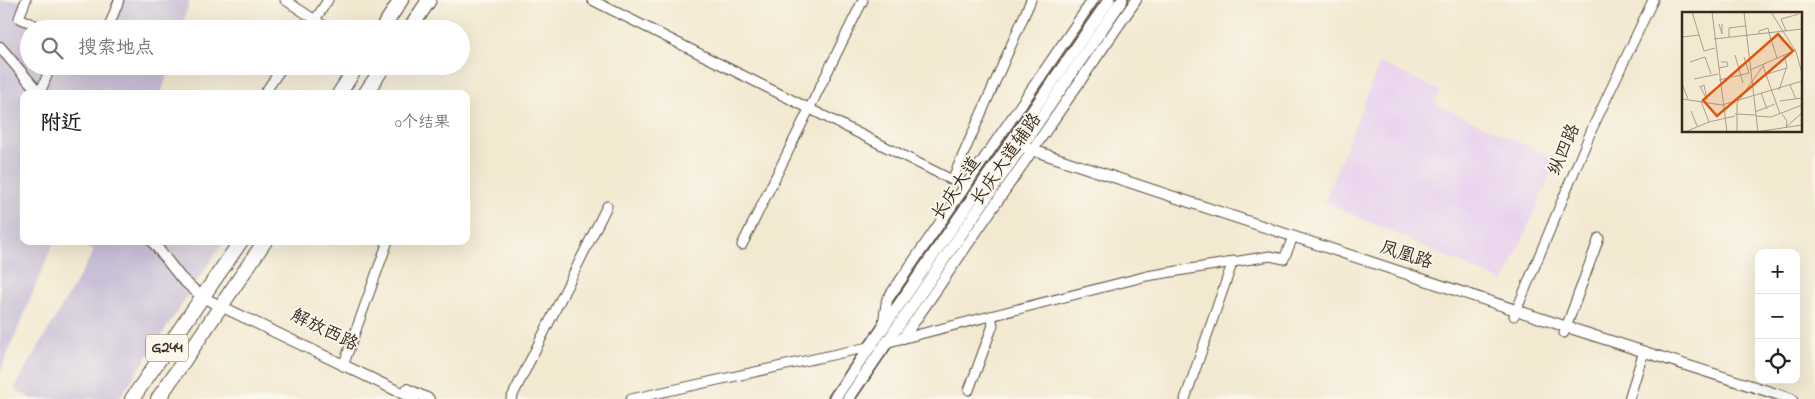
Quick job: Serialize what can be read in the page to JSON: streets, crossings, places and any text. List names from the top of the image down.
{
  "streets": {
    "highway": ["G244"],
    "main road": ["长庆大道"],
    "street": [
      "纵四路",
      "长庆大道辅路",
      "凤凰路",
      "解放西路"
    ]
  },
  "crossings": [
    ["纵四路", "凤凰路"],
    ["长庆大道辅路", "长庆大道"],
    ["长庆大道辅路", "凤凰路"],
    ["长庆大道", "凤凰路"],
    ["解放西路", "G244"]
  ],
  "page": {
    "search": "搜索地点",
    "heading": ["附近", "0个结果"],
    "map_buttons": ["+", "−"]
  }
}
